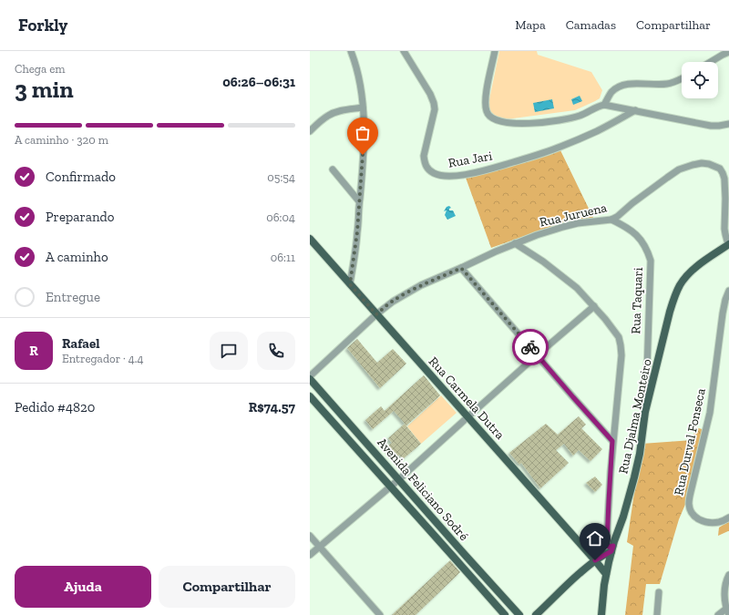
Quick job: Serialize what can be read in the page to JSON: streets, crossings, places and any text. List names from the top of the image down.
{
  "streets": {
    "main road": ["Rua Carmela Dutra", "Rua Djalma Monteiro", "Avenida Feliciano Sodré"],
    "street": [
      "Rua Jari",
      "Rua Juruena",
      "Rua Taquari",
      "Rua Durval Fonseca"
    ]
  },
  "crossings": [
    ["Rua Juruena", "Rua Taquari"],
    ["Rua Juruena", "Rua Carmela Dutra"],
    ["Rua Juruena", "Rua Djalma Monteiro"],
    ["Rua Juruena", "Avenida Feliciano Sodré"],
    ["Rua Taquari", "Rua Djalma Monteiro"],
    ["Rua Carmela Dutra", "Rua Djalma Monteiro"]
  ],
  "page": {
    "header": "Forkly",
    "nav": ["Mapa", "Camadas", "Compartilhar"],
    "heading": ["3 min", "Chega em", "06:26–06:31"],
    "panel": [
      "Rafael",
      "Entregador · 4.4",
      "Pedido #4820",
      "R$74.57"
    ],
    "bar": "A caminho · 320 m",
    "list": [
      ["Confirmado", "05:54"],
      ["Preparando", "06:04"],
      ["A caminho", "06:11"],
      "Entregue"
    ],
    "round": "R",
    "buttons": ["Ajuda", "Compartilhar"]
  }
}
